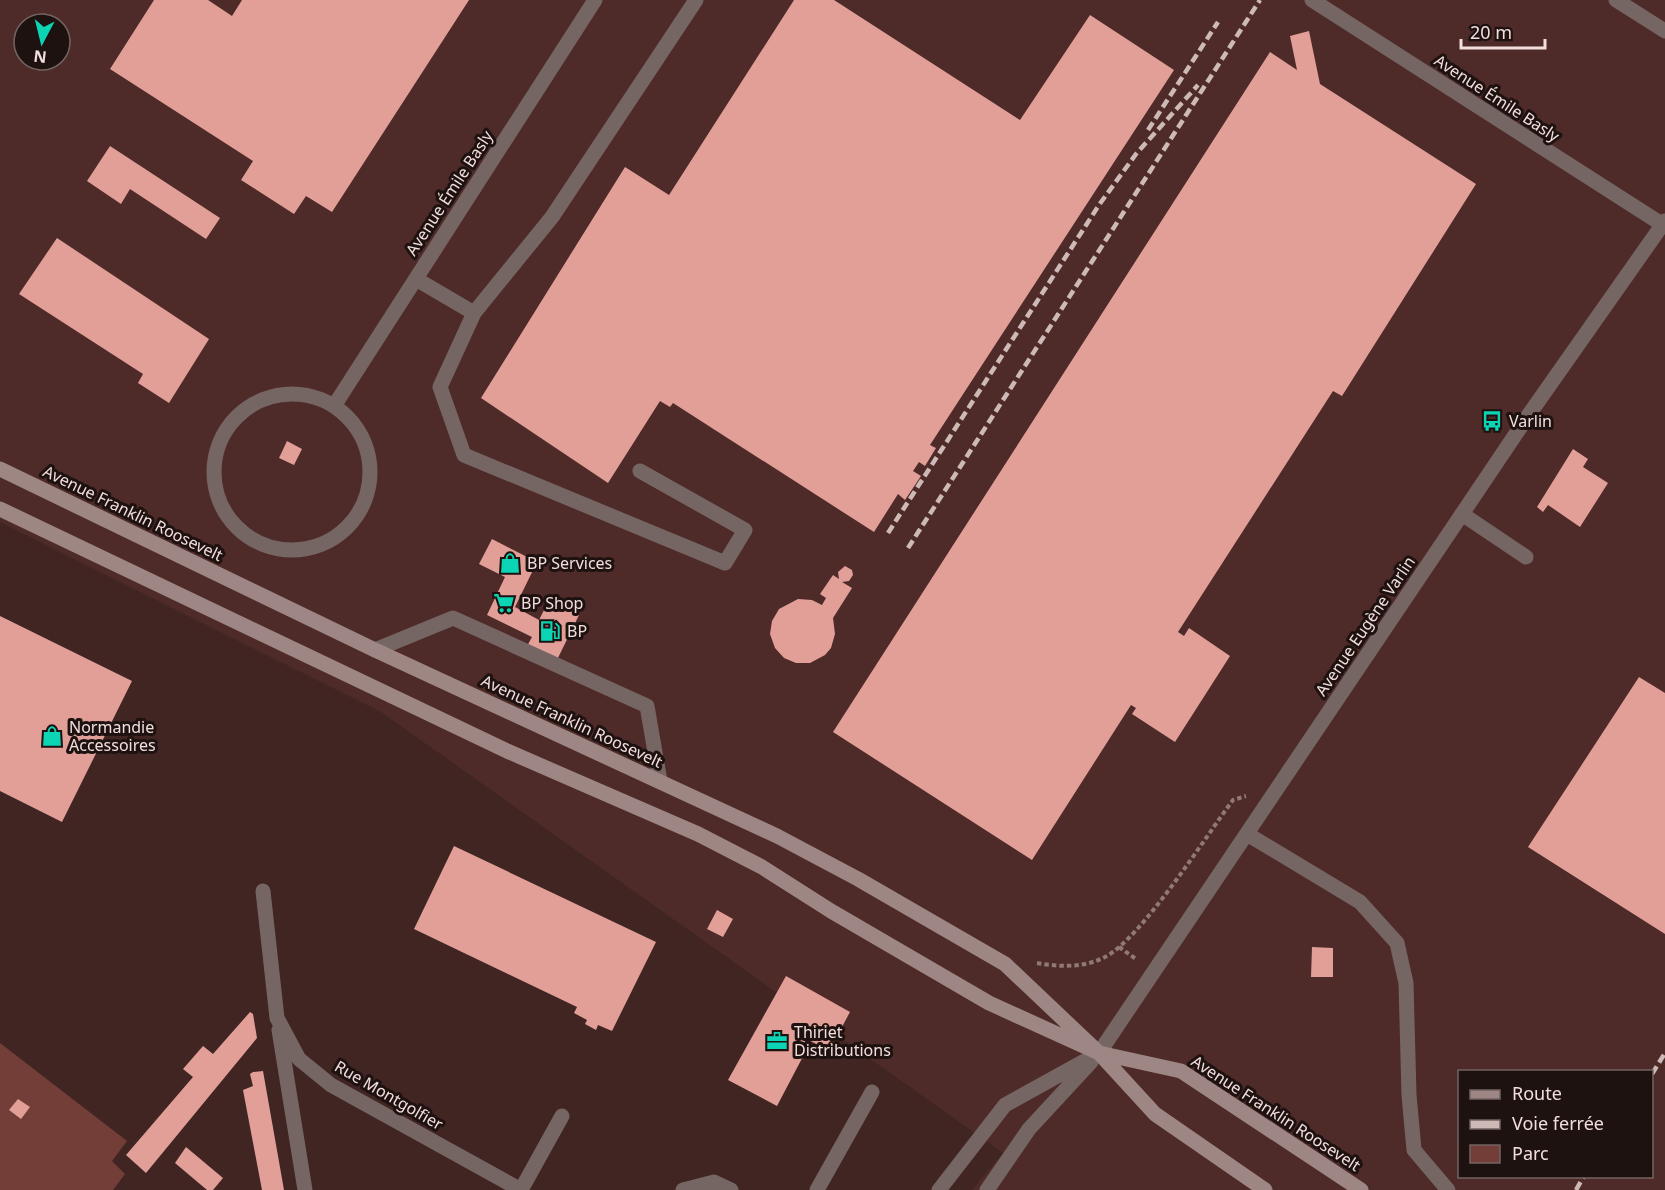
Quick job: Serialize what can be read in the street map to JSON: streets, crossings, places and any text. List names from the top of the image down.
{
  "streets": {
    "main road": ["Avenue Franklin Roosevelt"],
    "street": ["Avenue Émile Basly", "Avenue Eugène Varlin", "Rue Montgolfier"]
  },
  "crossings": [
    ["Avenue Émile Basly", "Avenue Eugène Varlin"],
    ["Avenue Franklin Roosevelt", "Avenue Eugène Varlin"]
  ],
  "places": {
    "bus stop": ["Varlin"],
    "shop": ["BP Services", "Normandie Accessoires"],
    "supermarket": ["BP Shop"],
    "fuel station": ["BP"],
    "office": ["Thiriet Distributions"]
  },
  "legend": ["Route", "Voie ferrée", "Parc"],
  "scale_bar": "20 m",
  "north": "bottom"
}
